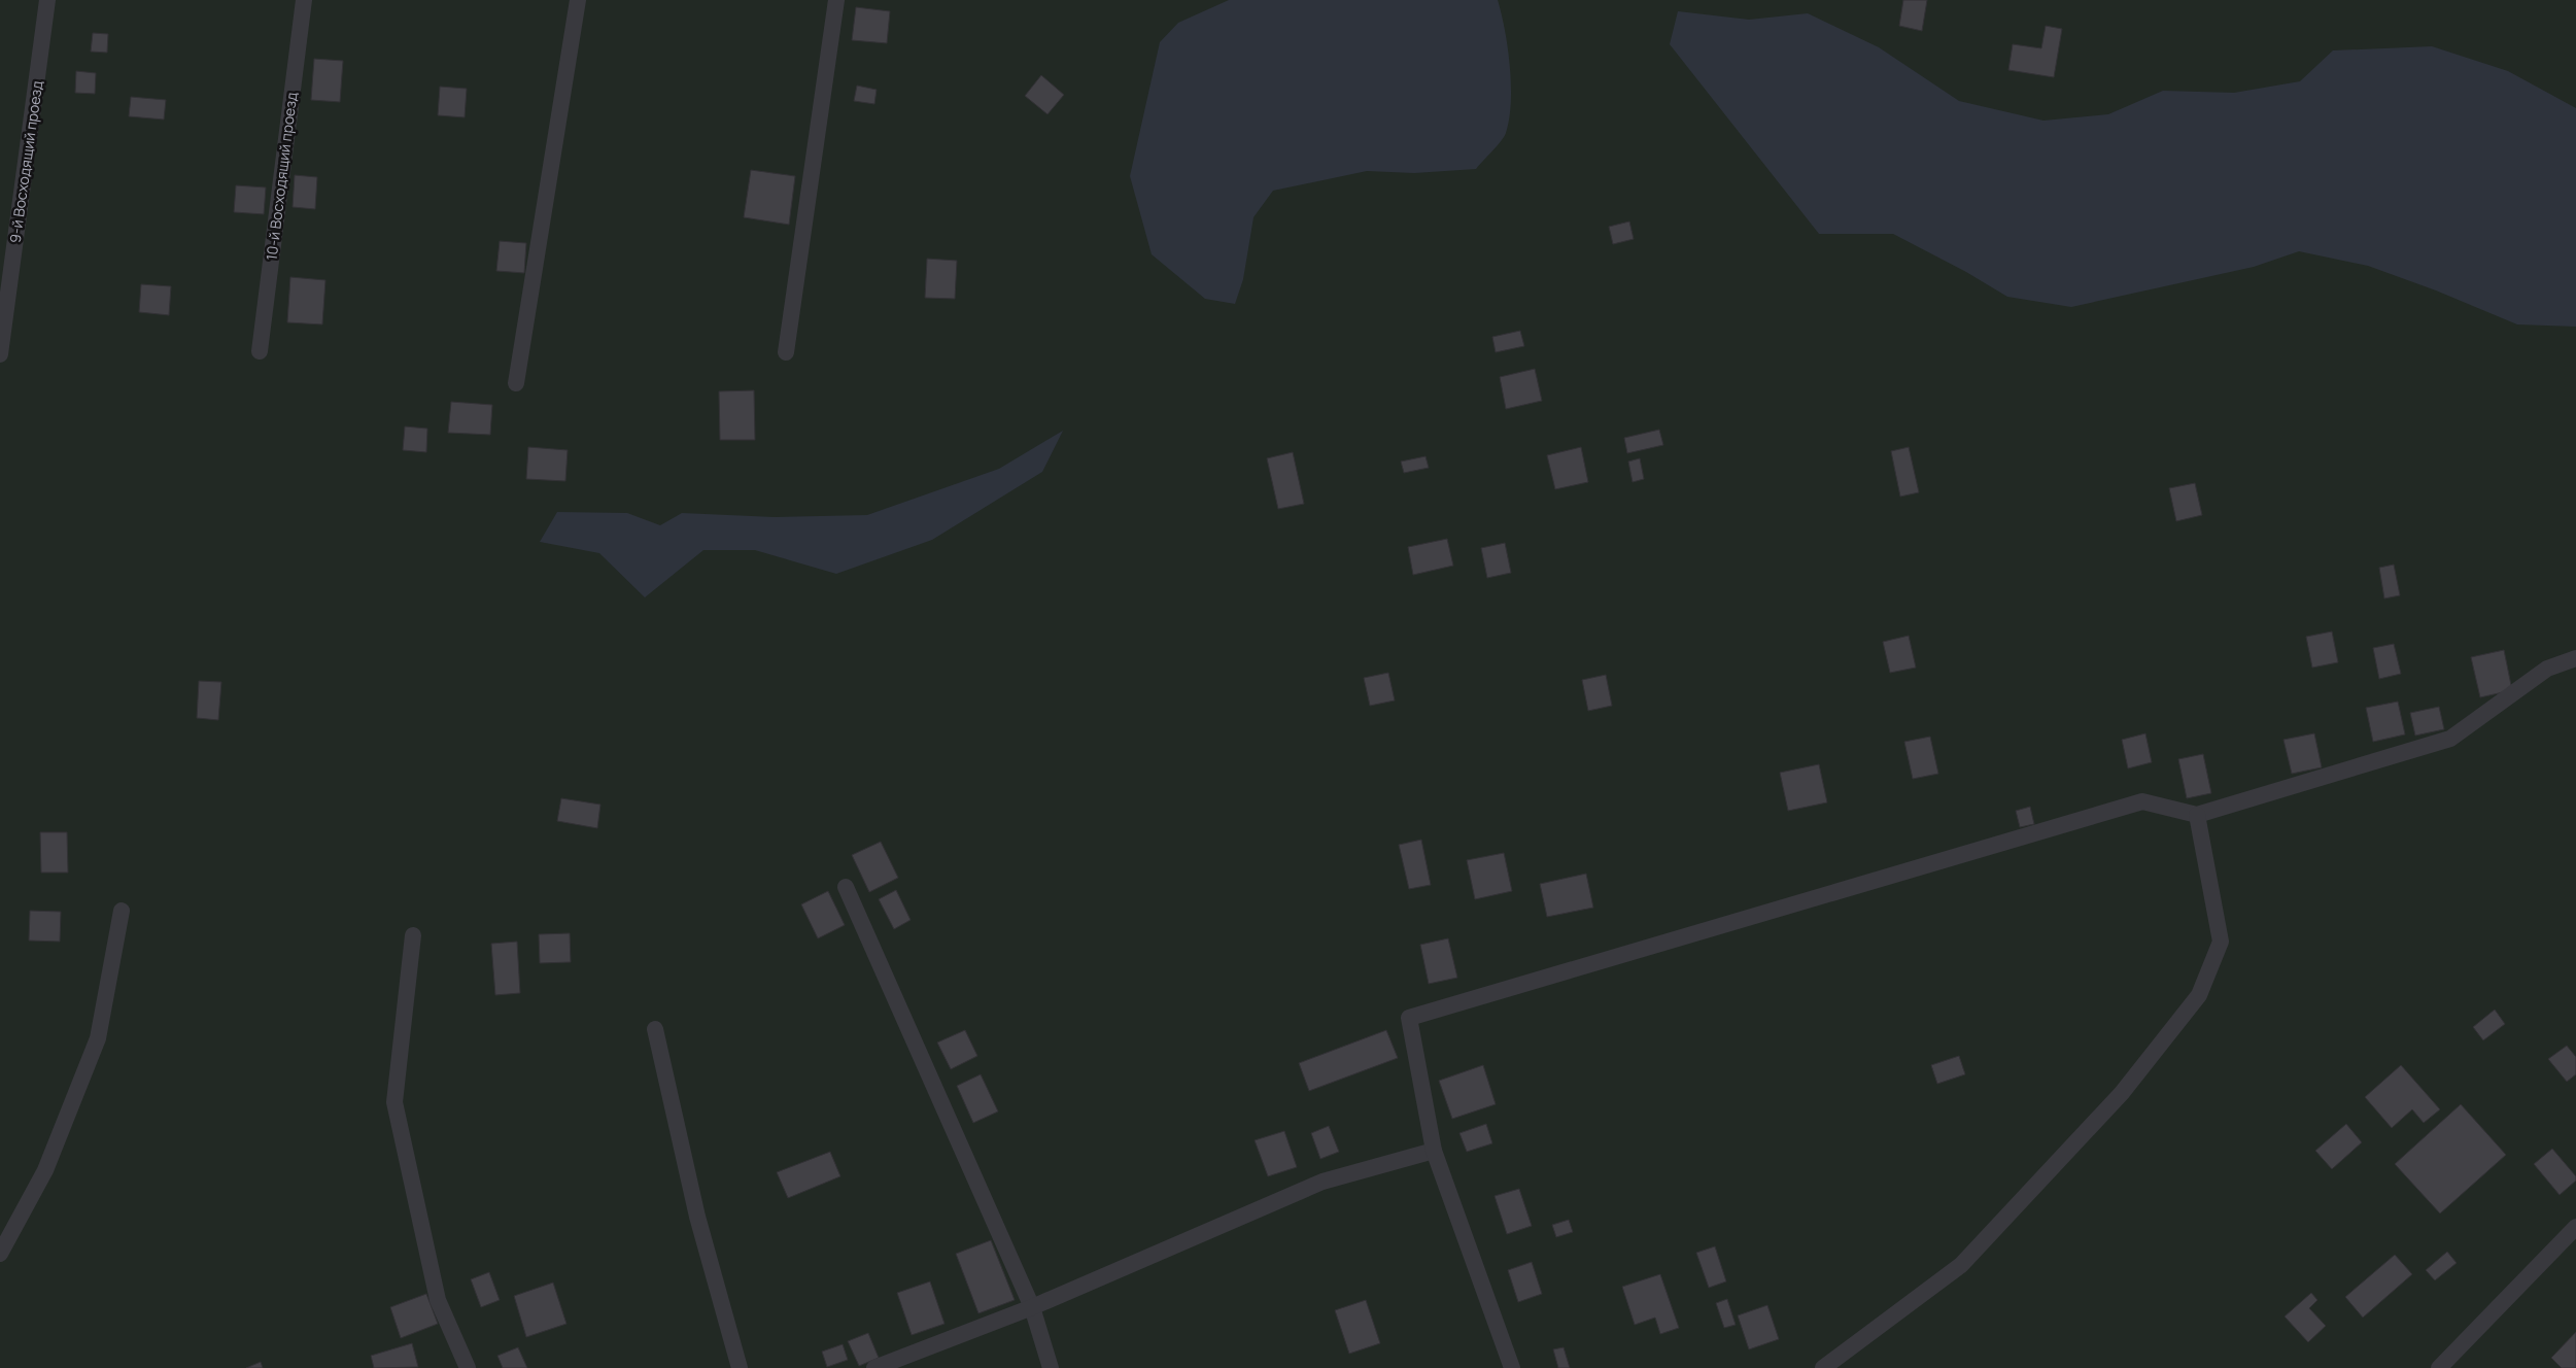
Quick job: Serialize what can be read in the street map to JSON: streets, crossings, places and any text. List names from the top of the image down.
{
  "streets": {
    "lane": ["9-й Восходящий проезд", "10-й Восходящий проезд"]
  }
}
